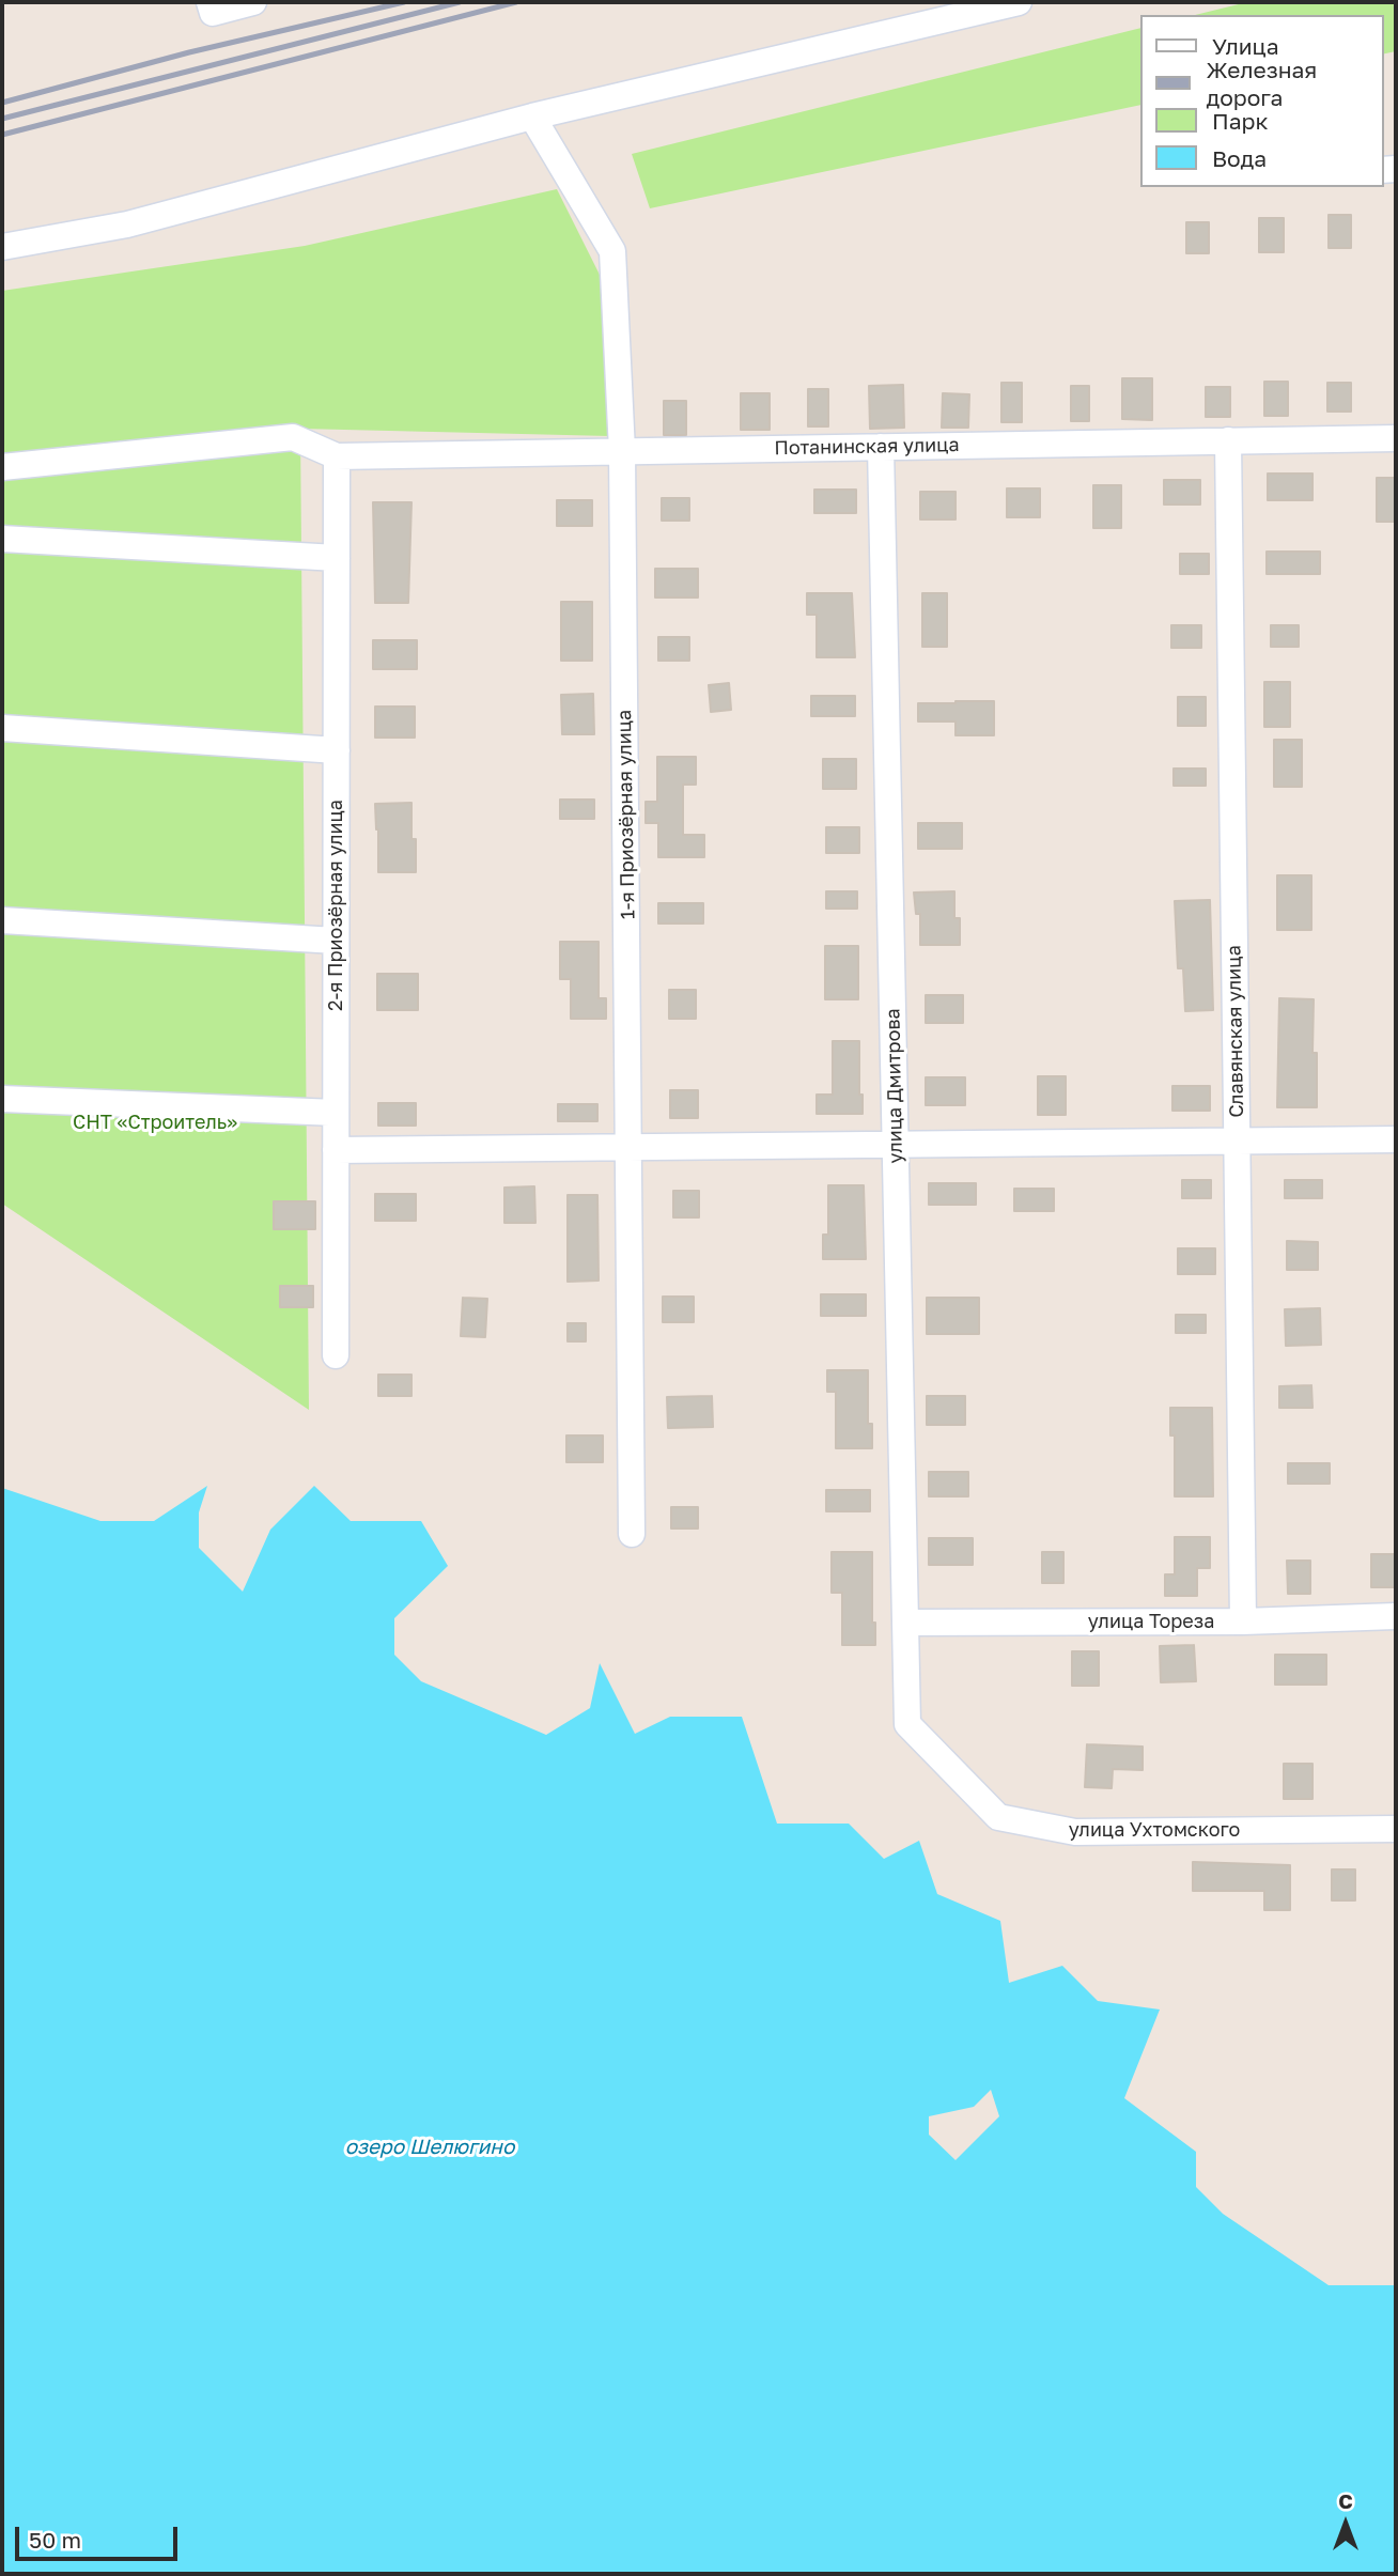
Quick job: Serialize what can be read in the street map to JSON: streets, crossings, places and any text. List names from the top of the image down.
{
  "streets": {
    "street": [
      "Потанинская улица",
      "1-я Приозёрная улица",
      "2-я Приозёрная улица",
      "Славянская улица",
      "улица Дмитрова",
      "улица Тореза",
      "улица Ухтомского"
    ]
  },
  "crossings": [
    ["Потанинская улица", "1-я Приозёрная улица"],
    ["Потанинская улица", "2-я Приозёрная улица"],
    ["Потанинская улица", "Славянская улица"],
    ["Потанинская улица", "улица Дмитрова"],
    ["Славянская улица", "улица Тореза"],
    ["улица Дмитрова", "улица Тореза"],
    ["улица Дмитрова", "улица Ухтомского"]
  ],
  "water": ["озеро Шелюгино"],
  "parks": ["СНТ «Строитель»"],
  "legend": [
    "Улица",
    "Железная дорога",
    "Парк",
    "Вода"
  ],
  "scale_bar": "50 m",
  "north": "top"
}
